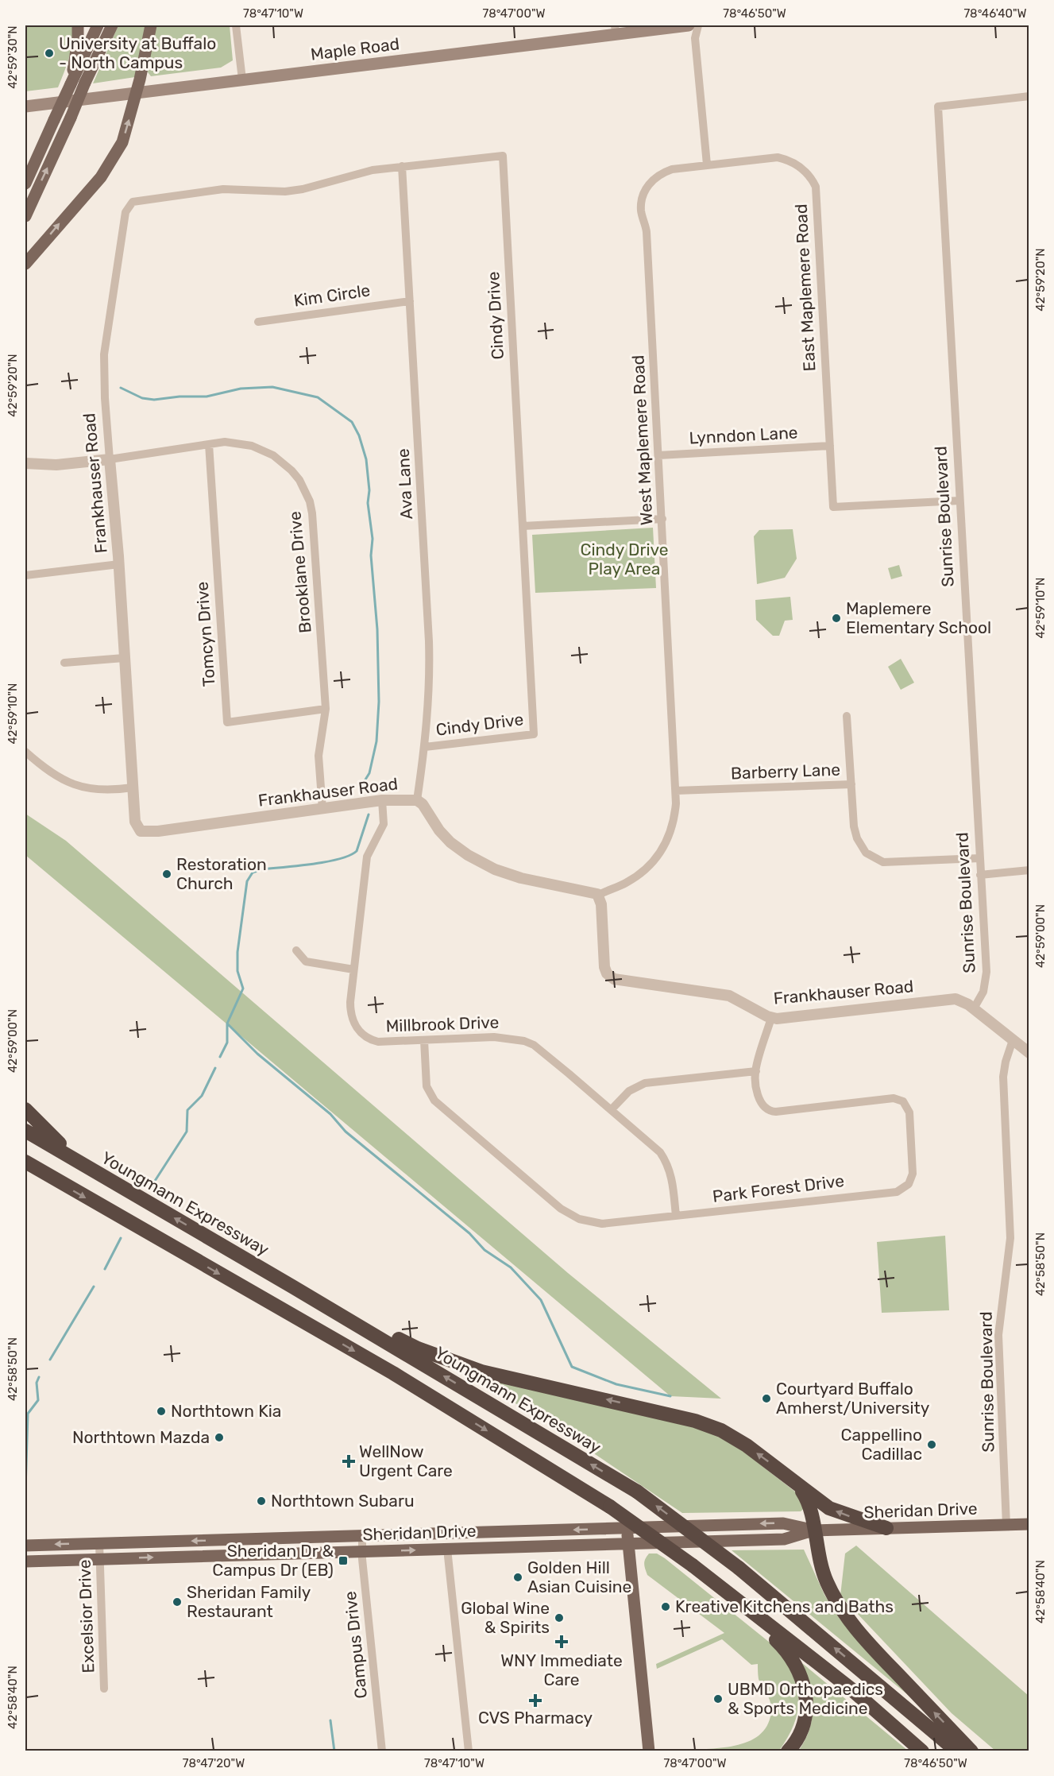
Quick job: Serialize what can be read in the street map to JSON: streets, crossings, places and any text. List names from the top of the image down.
{
  "streets": {
    "highway": ["Youngmann Expressway"],
    "main road": ["Maple Road", "Sheridan Drive"],
    "street": [
      "East Maplemere Road",
      "Kim Circle",
      "Cindy Drive",
      "Lynndon Lane",
      "West Maplemere Road",
      "Frankhauser Road",
      "Ava Lane",
      "Sunrise Boulevard",
      "Brooklane Drive",
      "Tomcyn Drive",
      "Barberry Lane",
      "Millbrook Drive",
      "Park Forest Drive",
      "Excelsior Drive",
      "Campus Drive"
    ]
  },
  "crossings": [
    ["East Maplemere Road", "Lynndon Lane"],
    ["East Maplemere Road", "West Maplemere Road"],
    ["East Maplemere Road", "Sunrise Boulevard"],
    ["Kim Circle", "Ava Lane"],
    ["Cindy Drive", "Frankhauser Road"],
    ["Cindy Drive", "Ava Lane"],
    ["Lynndon Lane", "West Maplemere Road"],
    ["West Maplemere Road", "Frankhauser Road"],
    ["West Maplemere Road", "Barberry Lane"],
    ["Frankhauser Road", "Ava Lane"],
    ["Frankhauser Road", "Sunrise Boulevard"],
    ["Frankhauser Road", "Brooklane Drive"],
    ["Frankhauser Road", "Millbrook Drive"],
    ["Frankhauser Road", "Park Forest Drive"],
    ["Sunrise Boulevard", "Barberry Lane"],
    ["Sunrise Boulevard", "Sheridan Drive"],
    ["Brooklane Drive", "Tomcyn Drive"],
    ["Millbrook Drive", "Park Forest Drive"],
    ["Sheridan Drive", "Excelsior Drive"],
    ["Sheridan Drive", "Campus Drive"]
  ],
  "parks": ["Cindy Drive Play Area"],
  "places": {
    "other": [
      "University at Buffalo - North Campus",
      "Maplemere Elementary School",
      "Restoration Church",
      "Courtyard Buffalo Amherst/University",
      "Northtown Kia",
      "Northtown Mazda",
      "Cappellino Cadillac",
      "Northtown Subaru",
      "Golden Hill Asian Cuisine",
      "Sheridan Family Restaurant",
      "Kreative Kitchens and Baths",
      "Global Wine & Spirits",
      "UBMD Orthopaedics & Sports Medicine"
    ],
    "health": ["WellNow Urgent Care", "WNY Immediate Care", "CVS Pharmacy"],
    "transit": ["Sheridan Dr & Campus Dr (EB)"]
  },
  "coordinates": [
    "78°47'10\"W",
    "78°47'00\"W",
    "78°46'50\"W",
    "78°46'40\"W",
    "42°59'30\"N",
    "42°59'20\"N",
    "42°59'10\"N",
    "42°59'00\"N",
    "42°58'50\"N",
    "42°58'40\"N",
    "78°47'20\"W"
  ]
}
